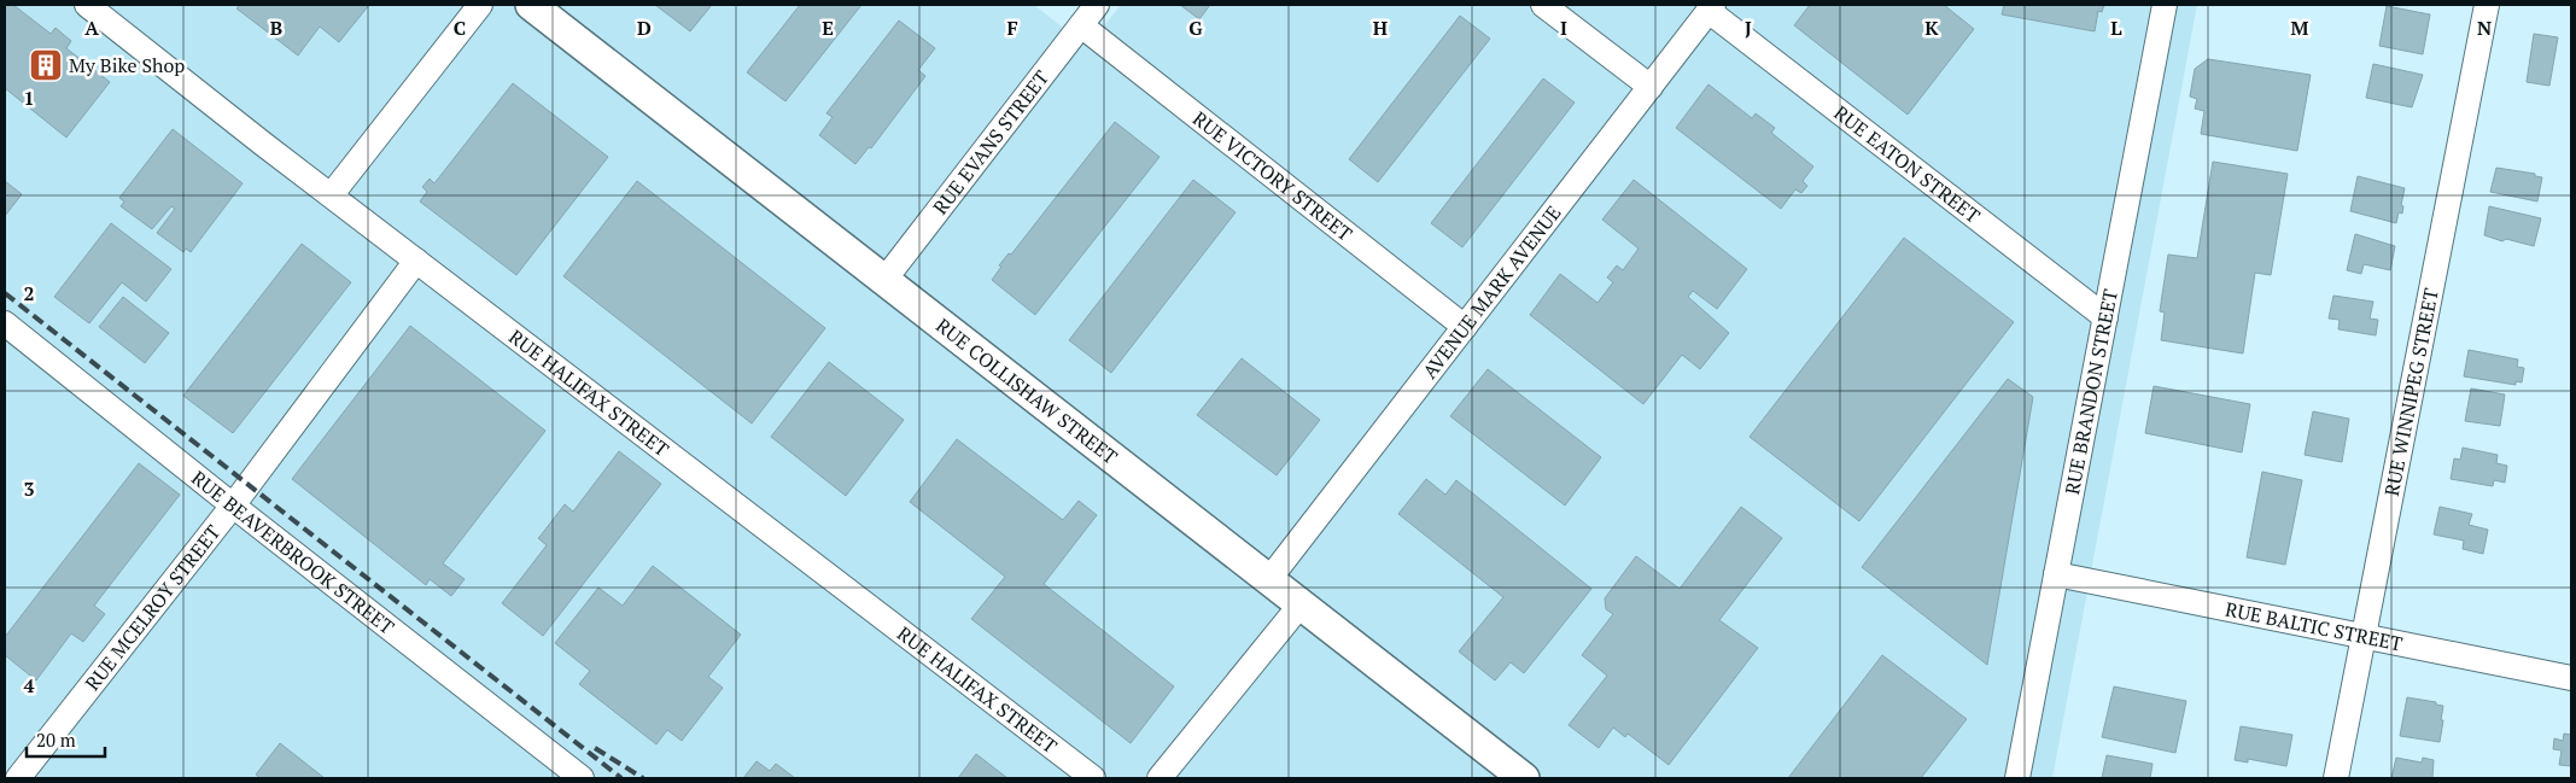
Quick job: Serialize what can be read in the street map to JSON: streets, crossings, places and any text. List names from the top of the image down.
{
  "streets": {
    "street": [
      "RUE EVANS STREET",
      "RUE EATON STREET",
      "RUE VICTORY STREET",
      "AVENUE MARK AVENUE",
      "RUE COLLISHAW STREET",
      "RUE WINNIPEG STREET",
      "RUE BRANDON STREET",
      "RUE HALIFAX STREET",
      "RUE BEAVERBROOK STREET",
      "RUE MCELROY STREET",
      "RUE BALTIC STREET"
    ]
  },
  "crossings": [
    ["RUE EVANS STREET", "RUE VICTORY STREET"],
    ["RUE EVANS STREET", "RUE COLLISHAW STREET"],
    ["RUE EATON STREET", "AVENUE MARK AVENUE"],
    ["RUE EATON STREET", "RUE BRANDON STREET"],
    ["RUE VICTORY STREET", "AVENUE MARK AVENUE"],
    ["AVENUE MARK AVENUE", "RUE COLLISHAW STREET"],
    ["RUE WINNIPEG STREET", "RUE BALTIC STREET"],
    ["RUE BRANDON STREET", "RUE BALTIC STREET"],
    ["RUE HALIFAX STREET", "RUE MCELROY STREET"],
    ["RUE BEAVERBROOK STREET", "RUE MCELROY STREET"]
  ],
  "places": {
    "building": ["My Bike Shop"]
  },
  "scale_bar": "20 m",
  "grid": {
    "columns": [
      "A",
      "B",
      "C",
      "D",
      "E",
      "F",
      "G",
      "H",
      "I",
      "J",
      "K",
      "L",
      "M",
      "N"
    ],
    "rows": [
      "1",
      "2",
      "3",
      "4"
    ]
  }
}
